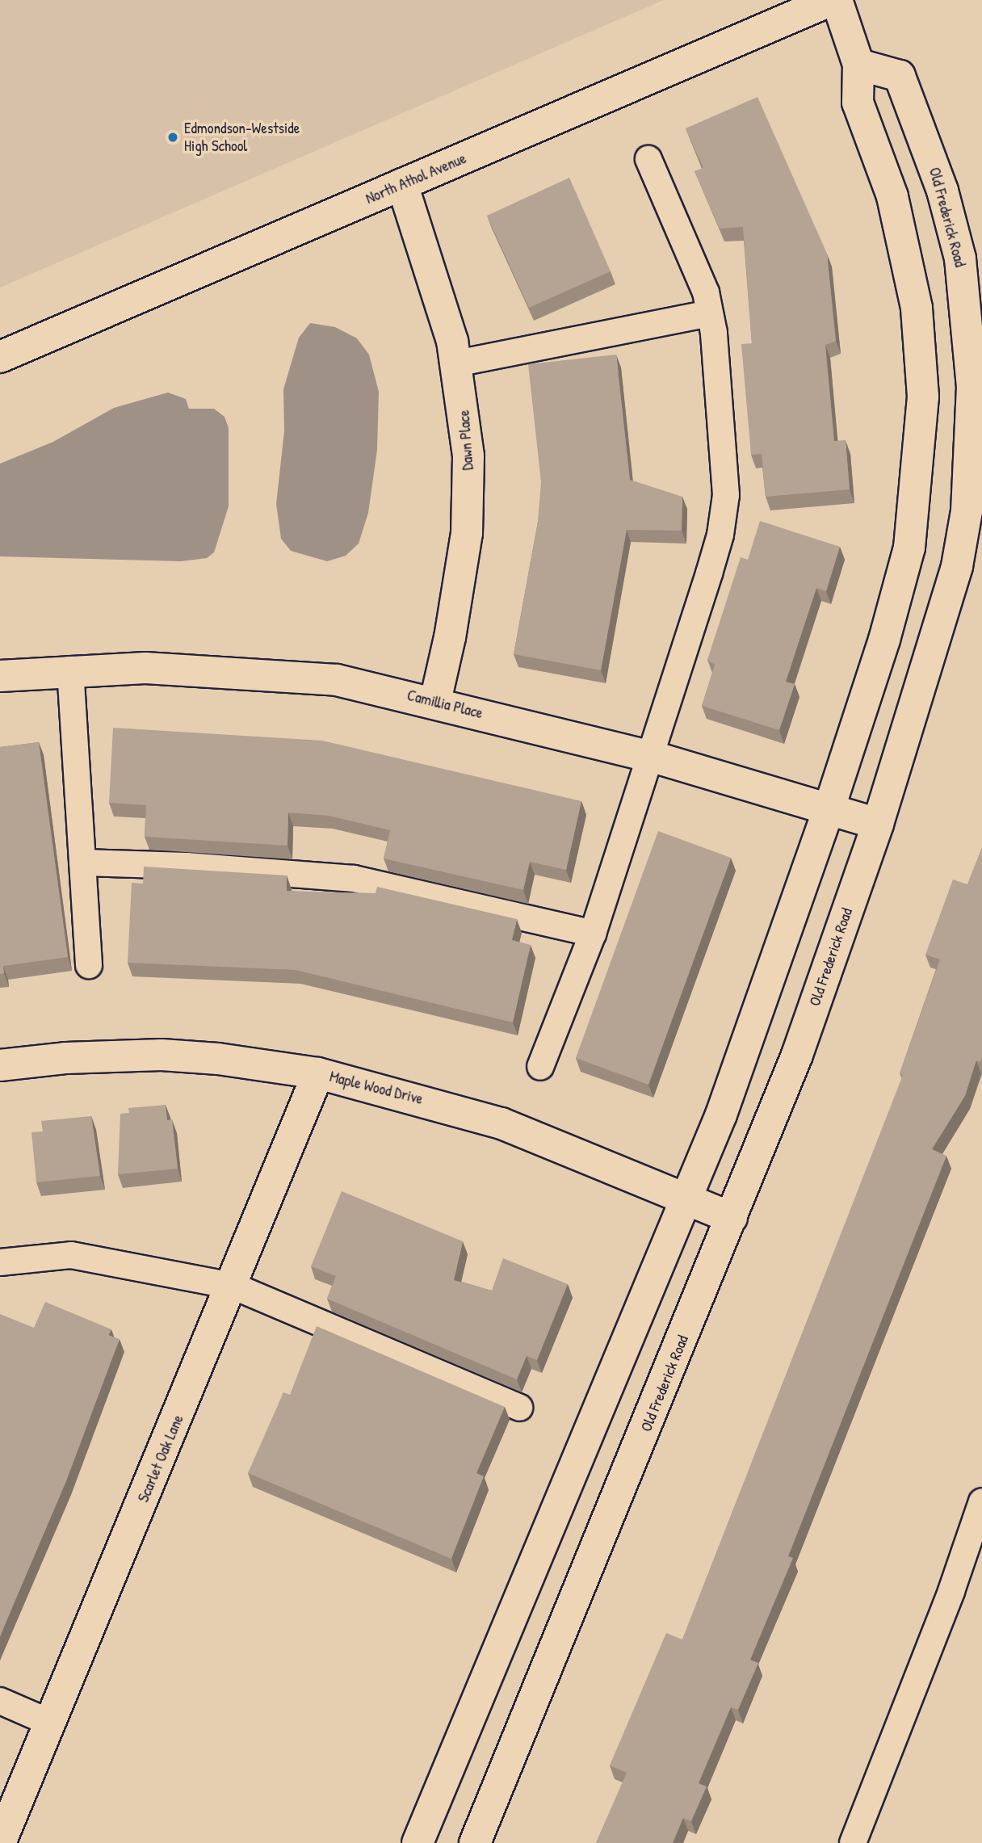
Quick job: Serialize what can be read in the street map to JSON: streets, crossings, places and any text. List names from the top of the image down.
{
  "streets": {
    "street": [
      "North Athol Avenue",
      "Old Frederick Road",
      "Dawn Place",
      "Camillia Place",
      "Maple Wood Drive",
      "Scarlet Oak Lane"
    ]
  },
  "crossings": [
    ["North Athol Avenue", "Dawn Place"],
    ["Old Frederick Road", "Camillia Place"],
    ["Old Frederick Road", "Maple Wood Drive"],
    ["Dawn Place", "Camillia Place"],
    ["Maple Wood Drive", "Scarlet Oak Lane"]
  ],
  "places": ["Edmondson-Westside High School"]
}
